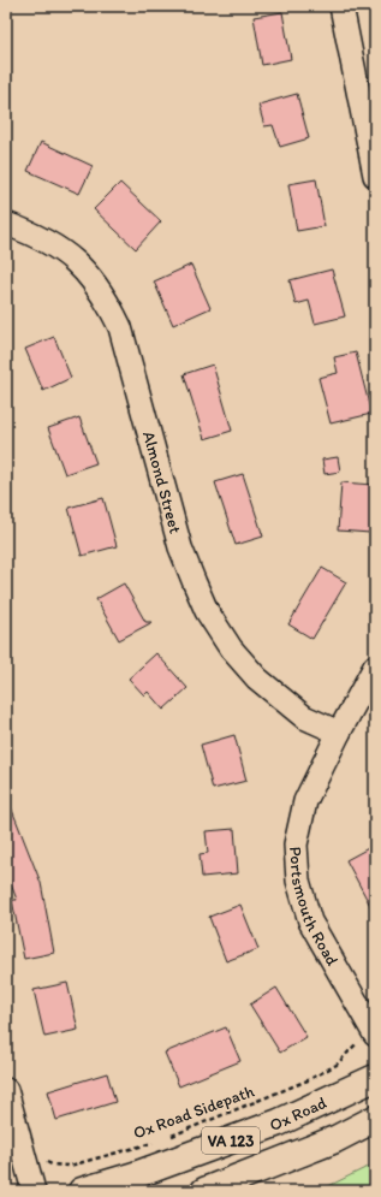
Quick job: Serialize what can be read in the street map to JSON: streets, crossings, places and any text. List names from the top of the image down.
{
  "streets": {
    "main road": ["Ox Road", "VA 123"],
    "street": ["Almond Street", "Portsmouth Road"],
    "path": ["Ox Road Sidepath"]
  },
  "crossings": [
    ["Almond Street", "Portsmouth Road"],
    ["Portsmouth Road", "Ox Road Sidepath"]
  ]
}
